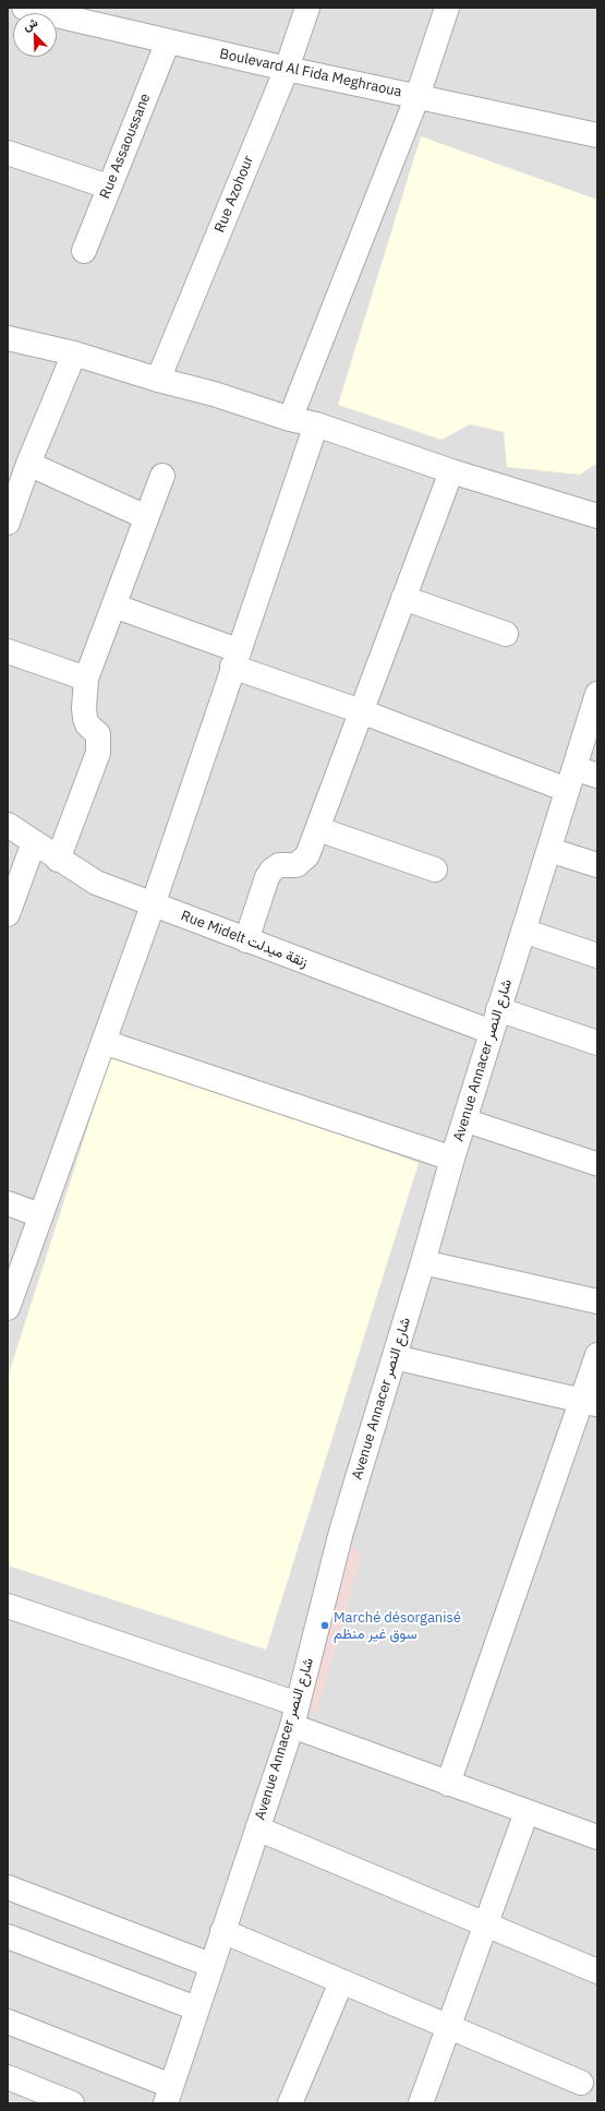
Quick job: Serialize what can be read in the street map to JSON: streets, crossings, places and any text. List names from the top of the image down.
{
  "streets": {
    "street": [
      "Boulevard Al Fida Meghraoua",
      "Rue Assaoussane",
      "Rue Azohour",
      "Rue Midelt زنقة ميدلت",
      "Avenue Annacer شارع النصر"
    ]
  },
  "crossings": [
    ["Boulevard Al Fida Meghraoua", "Rue Assaoussane"],
    ["Boulevard Al Fida Meghraoua", "Rue Azohour"],
    ["Rue Midelt زنقة ميدلت", "Avenue Annacer شارع النصر"]
  ],
  "places": ["Marché désorganisé سوق غير منظم"],
  "north": "top left"
}
